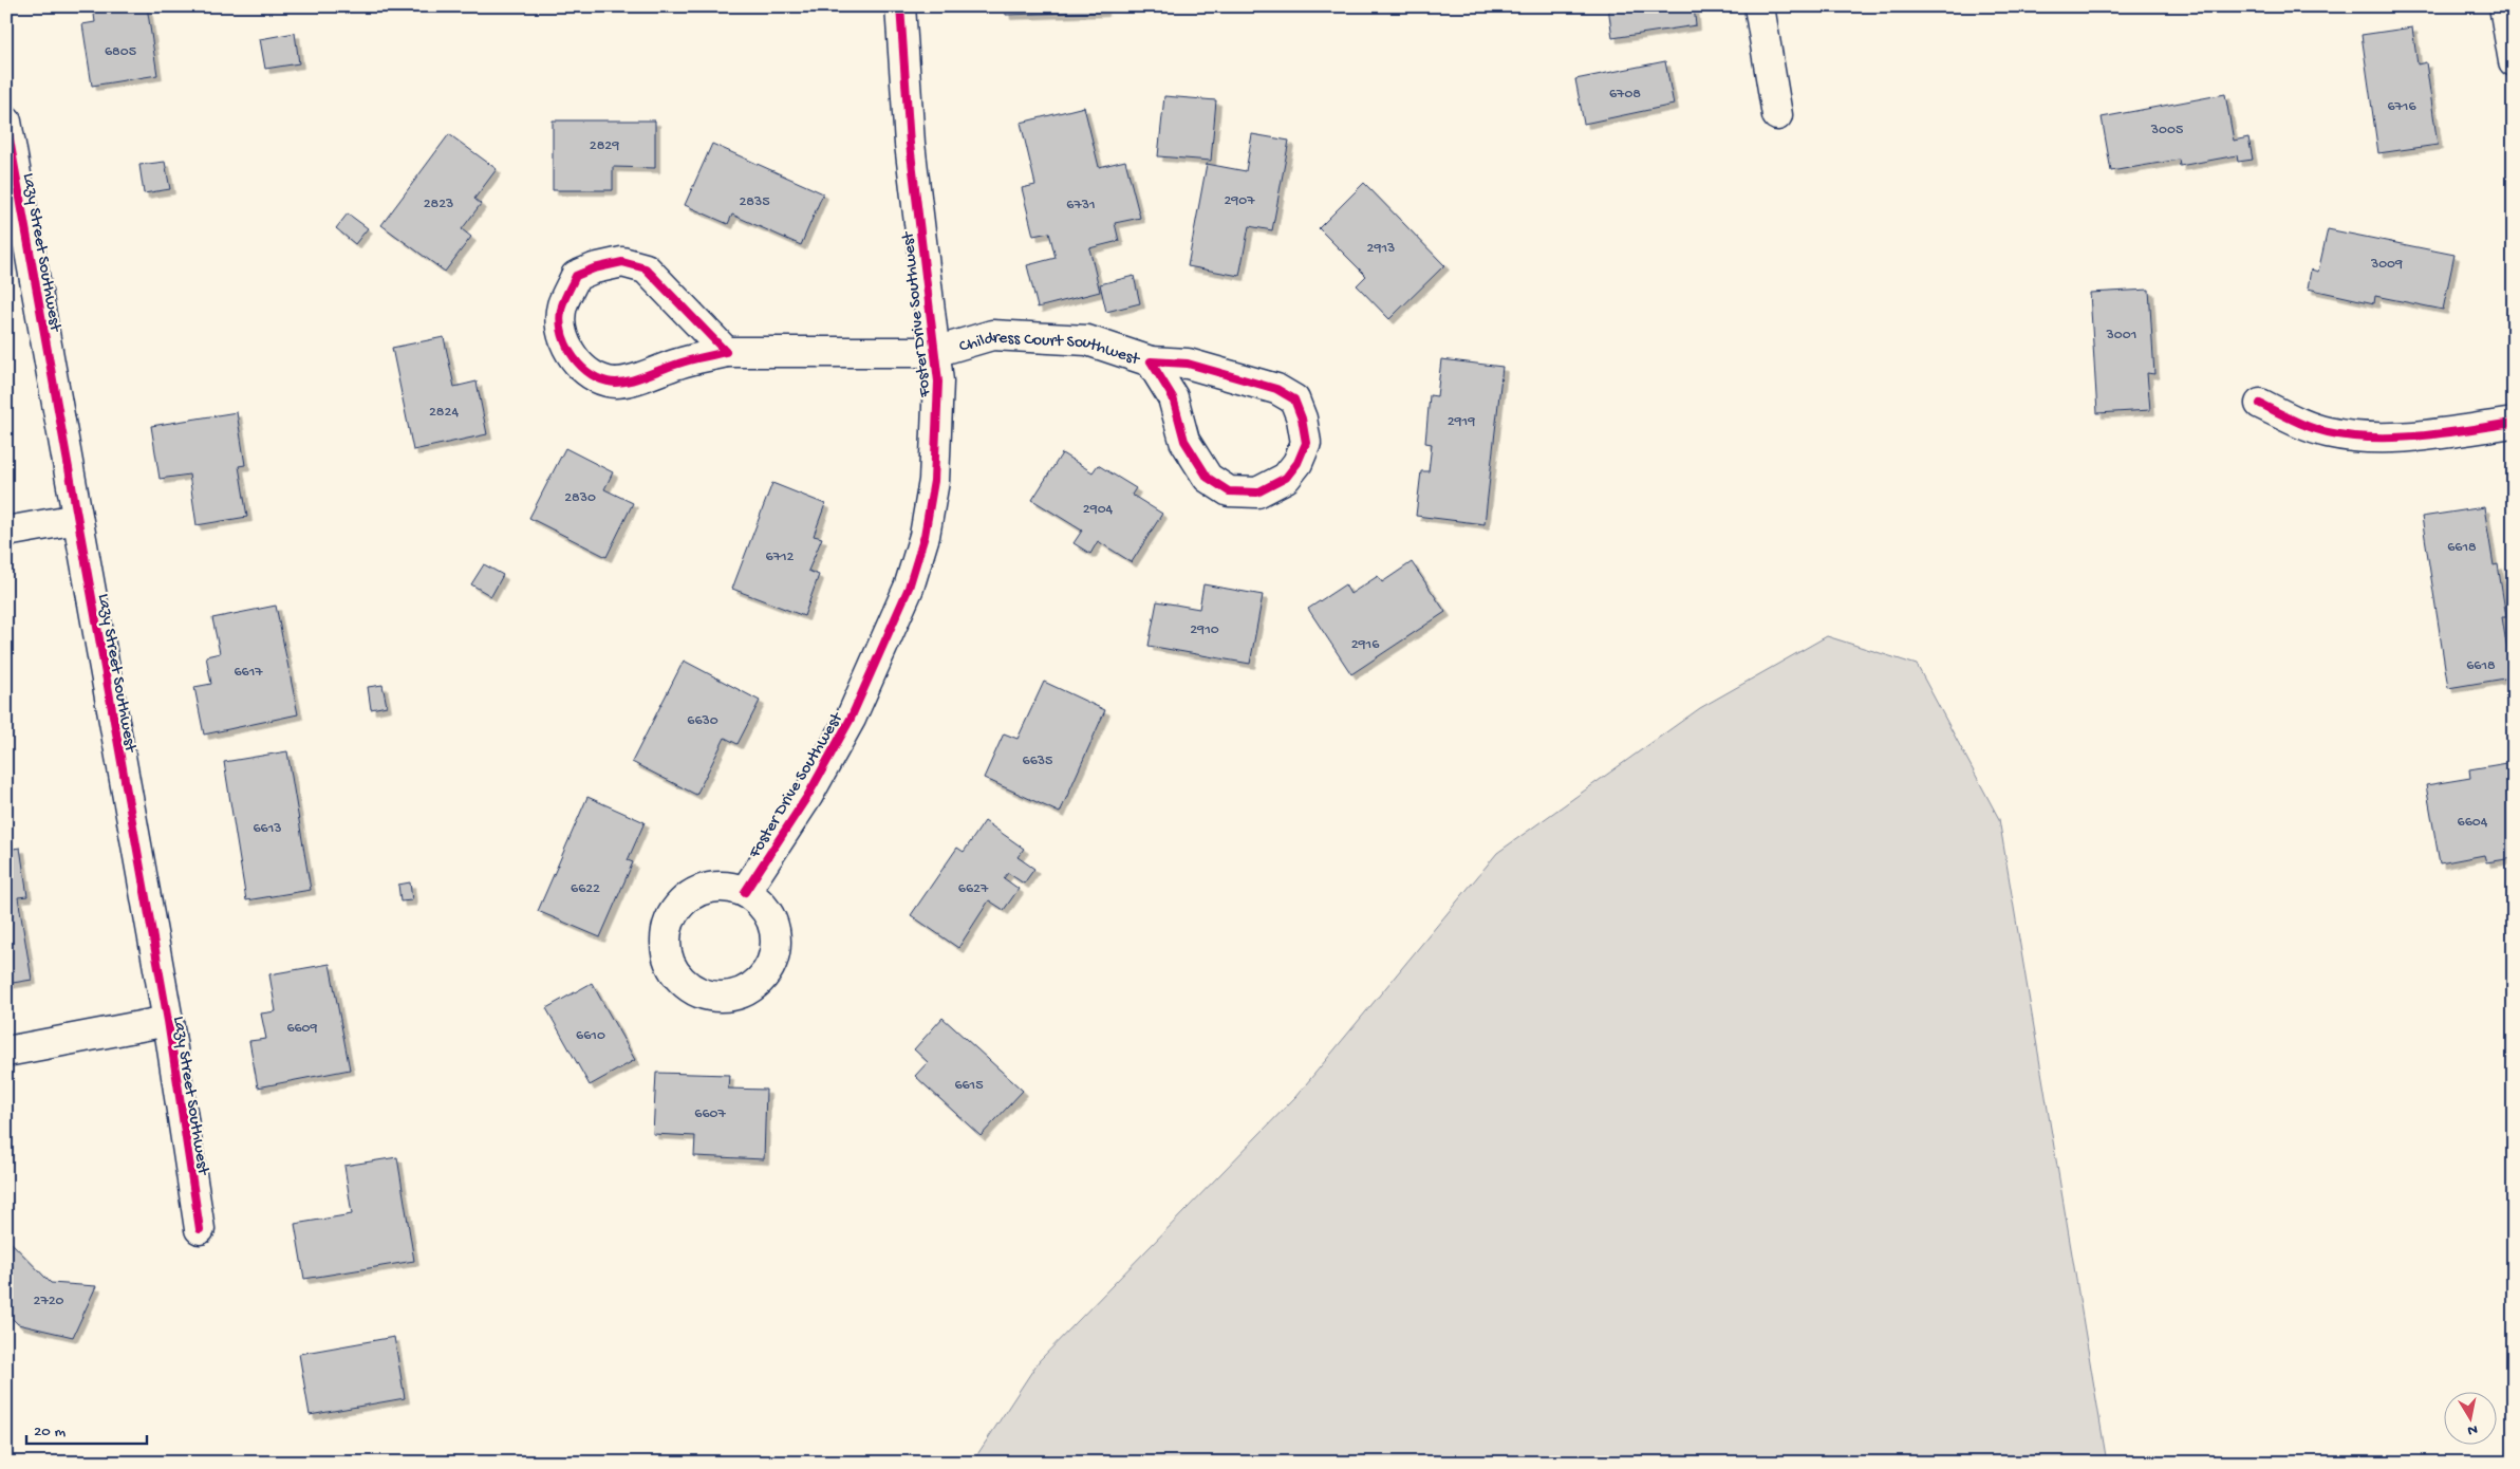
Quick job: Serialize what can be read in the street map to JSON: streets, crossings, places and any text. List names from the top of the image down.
{
  "streets": {
    "street": ["Lazy Street Southwest", "Foster Drive Southwest", "Childress Court Southwest"]
  },
  "crossings": [
    ["Foster Drive Southwest", "Childress Court Southwest"]
  ],
  "house_numbers": [
    "6805",
    "6708",
    "6716",
    "3005",
    "2829",
    "2907",
    "2835",
    "2823",
    "6731",
    "2913",
    "3009",
    "3001",
    "2824",
    "2919",
    "2830",
    "2904",
    "6618",
    "6712",
    "2910",
    "2916",
    "6618",
    "6617",
    "6630",
    "6635",
    "6604",
    "6613",
    "6622",
    "6627",
    "6609",
    "6610",
    "6615",
    "6607",
    "2720"
  ],
  "scale_bar": "20 m",
  "north": "bottom"
}
